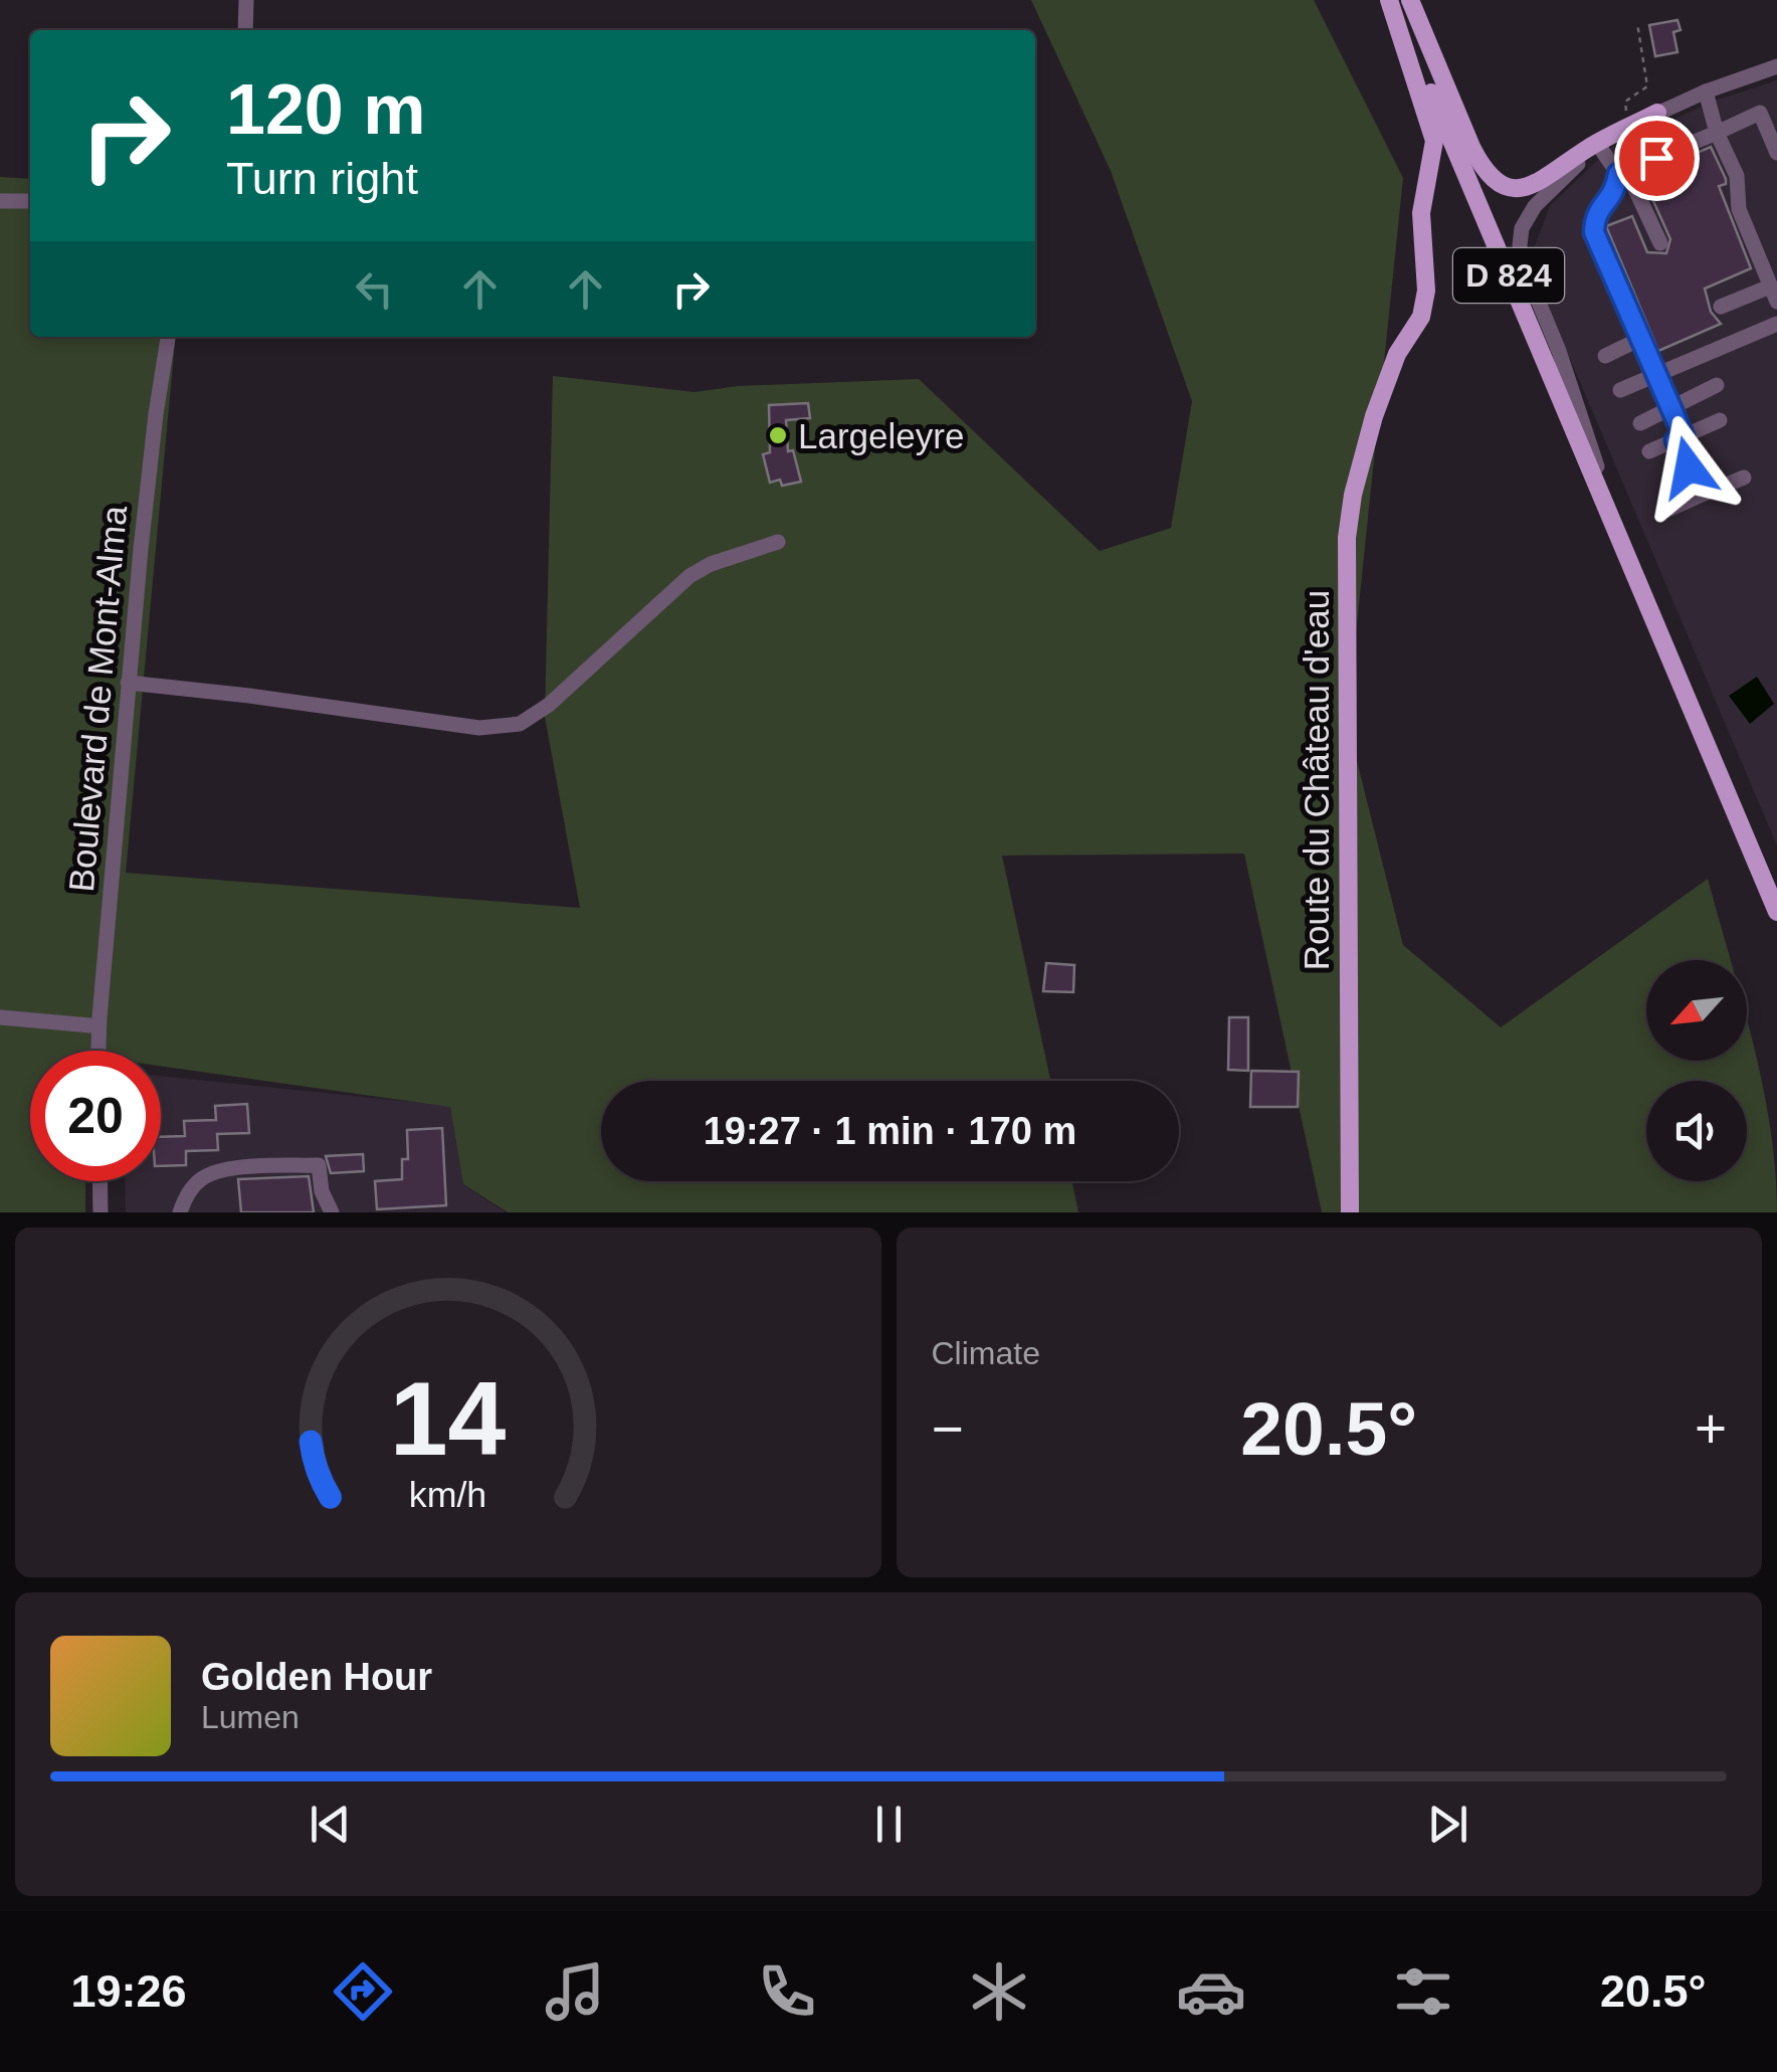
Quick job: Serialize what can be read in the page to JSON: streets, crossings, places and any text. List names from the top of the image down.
{
  "streets": {
    "main road": ["D 824", "Route du Château d'eau"],
    "street": ["Boulevard de Mont-Alma"]
  },
  "crossings": [
    ["D 824", "Route du Château d'eau"]
  ],
  "places": ["Largeleyre"],
  "north": "bottom left",
  "page": {
    "turn": ["120 m", "Turn right"],
    "limit": "20",
    "trip": "19:27 · 1 min · 170 m",
    "tile": "Climate",
    "heat": ["−", "20.5°", "+"],
    "song": ["Golden Hour", "Lumen"],
    "tabs": ["19:26", "20.5°"],
    "gauge": ["14", "km/h"]
  }
}
